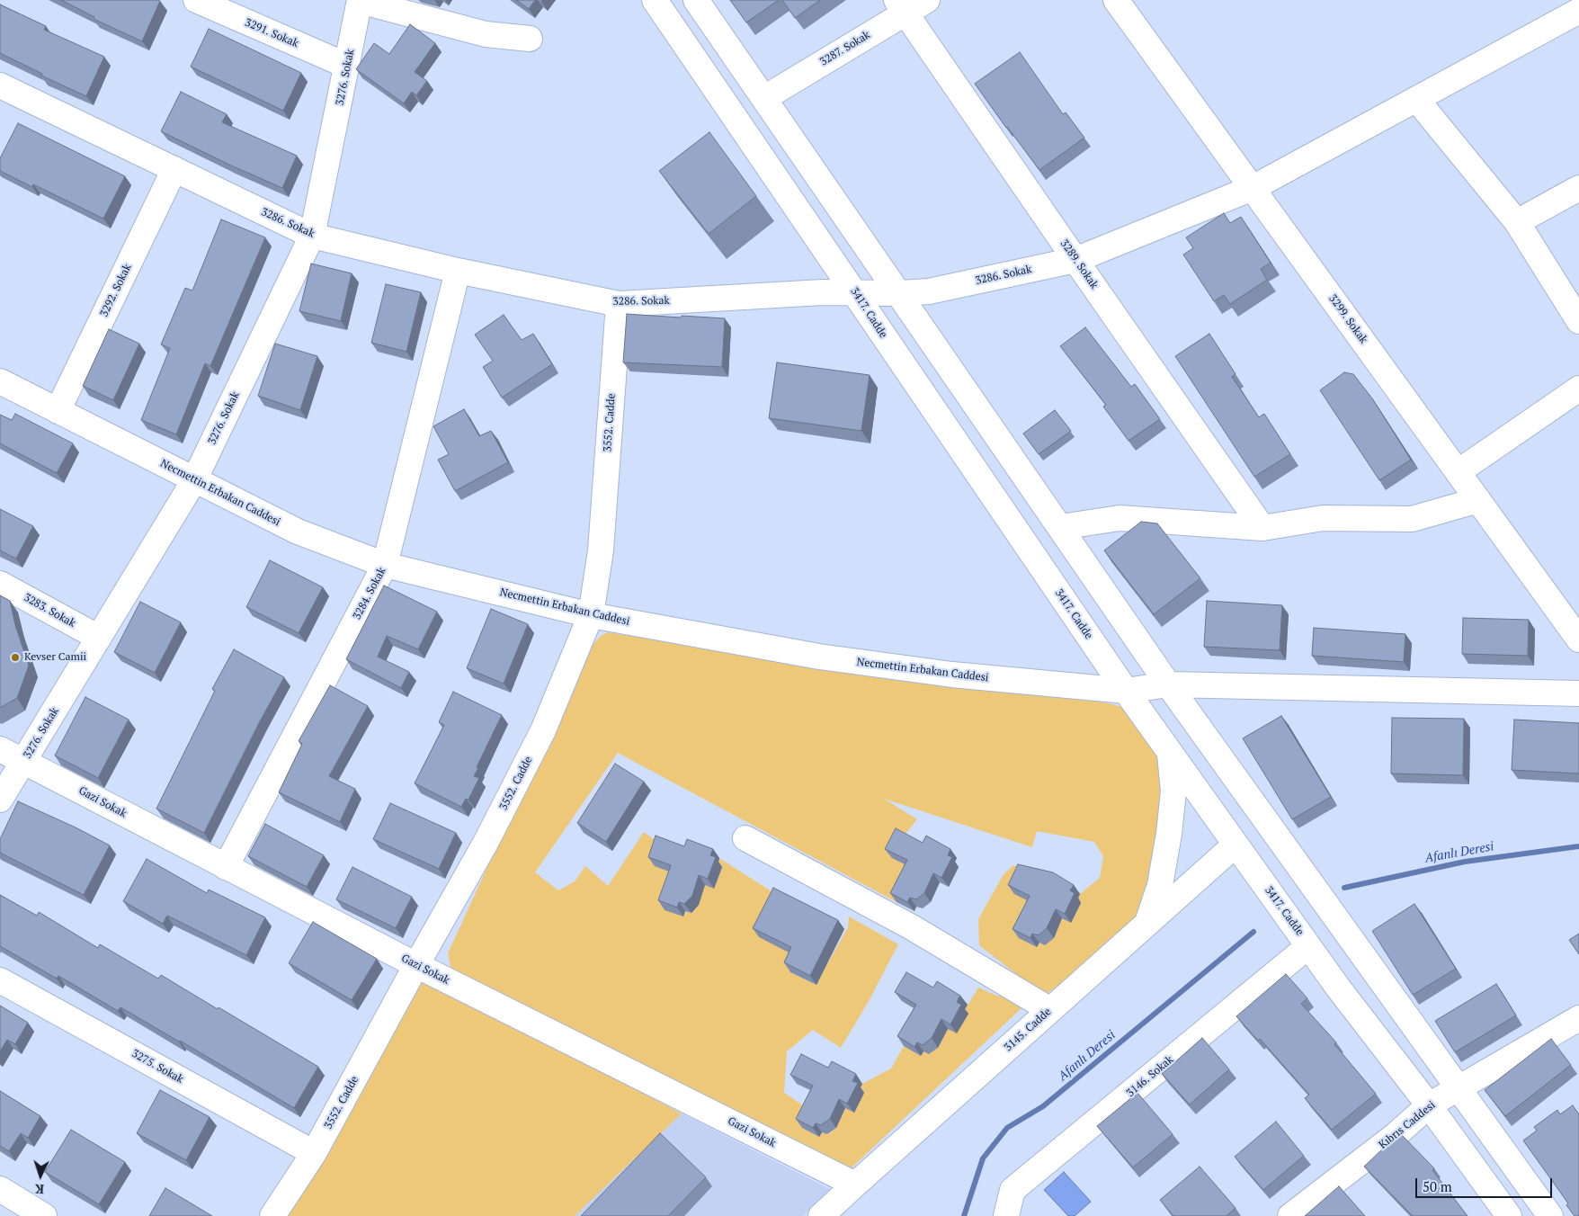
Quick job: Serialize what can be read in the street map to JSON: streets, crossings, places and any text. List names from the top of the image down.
{
  "streets": {
    "street": [
      "3291. Sokak",
      "3287. Sokak",
      "3276. Sokak",
      "3286. Sokak",
      "3289. Sokak",
      "3292. Sokak",
      "3417. Cadde",
      "3299. Sokak",
      "3552. Cadde",
      "Necmettin Erbakan Caddesi",
      "3284. Sokak",
      "3283. Sokak",
      "Gazi Sokak",
      "3145. Cadde",
      "3275. Sokak",
      "3146. Sokak",
      "Kıbrıs Caddesi"
    ]
  },
  "crossings": [
    ["3291. Sokak", "3276. Sokak"],
    ["3287. Sokak", "3289. Sokak"],
    ["3276. Sokak", "3286. Sokak"],
    ["3276. Sokak", "Necmettin Erbakan Caddesi"],
    ["3276. Sokak", "3283. Sokak"],
    ["3276. Sokak", "Gazi Sokak"],
    ["3286. Sokak", "3289. Sokak"],
    ["3286. Sokak", "3292. Sokak"],
    ["3286. Sokak", "3417. Cadde"],
    ["3286. Sokak", "3299. Sokak"],
    ["3286. Sokak", "3552. Cadde"],
    ["3286. Sokak", "3284. Sokak"],
    ["3292. Sokak", "Necmettin Erbakan Caddesi"],
    ["3417. Cadde", "Necmettin Erbakan Caddesi"],
    ["3417. Cadde", "3145. Cadde"],
    ["3417. Cadde", "3146. Sokak"],
    ["3417. Cadde", "Kıbrıs Caddesi"],
    ["3552. Cadde", "Necmettin Erbakan Caddesi"],
    ["3552. Cadde", "Gazi Sokak"],
    ["3552. Cadde", "3275. Sokak"],
    ["Necmettin Erbakan Caddesi", "3284. Sokak"],
    ["3284. Sokak", "Gazi Sokak"],
    ["Gazi Sokak", "3145. Cadde"]
  ],
  "water": ["Afanlı Deresi"],
  "places": ["Kevser Camii"],
  "scale_bar": "50 m",
  "north": "bottom"
}
